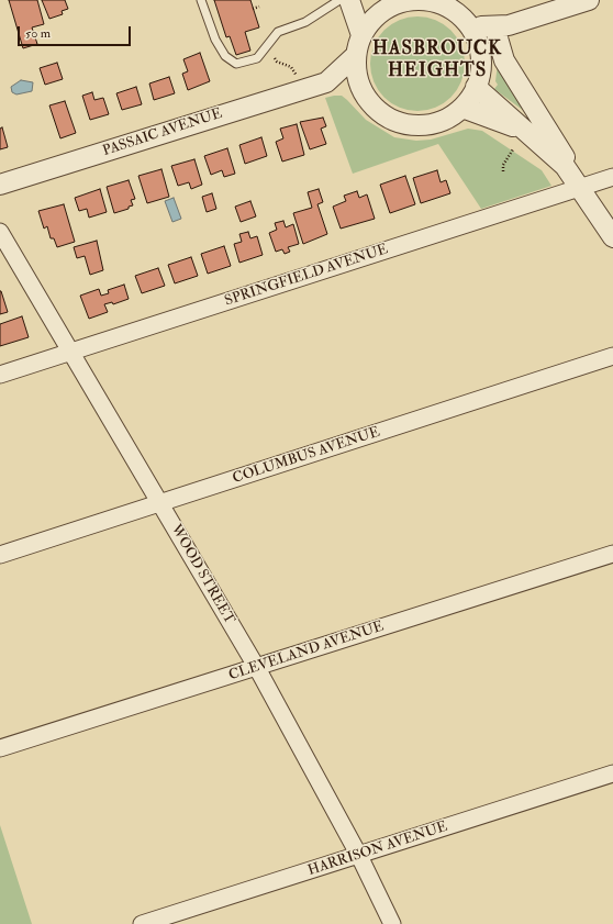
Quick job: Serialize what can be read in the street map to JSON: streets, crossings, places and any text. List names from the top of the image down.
{
  "streets": {
    "street": [
      "PASSAIC AVENUE",
      "SPRINGFIELD AVENUE",
      "COLUMBUS AVENUE",
      "WOOD STREET",
      "CLEVELAND AVENUE",
      "HARRISON AVENUE"
    ]
  },
  "crossings": [
    ["SPRINGFIELD AVENUE", "WOOD STREET"],
    ["COLUMBUS AVENUE", "WOOD STREET"],
    ["WOOD STREET", "CLEVELAND AVENUE"],
    ["WOOD STREET", "HARRISON AVENUE"]
  ],
  "districts": ["HASBROUCK HEIGHTS"],
  "scale_bar": "50 m"
}
